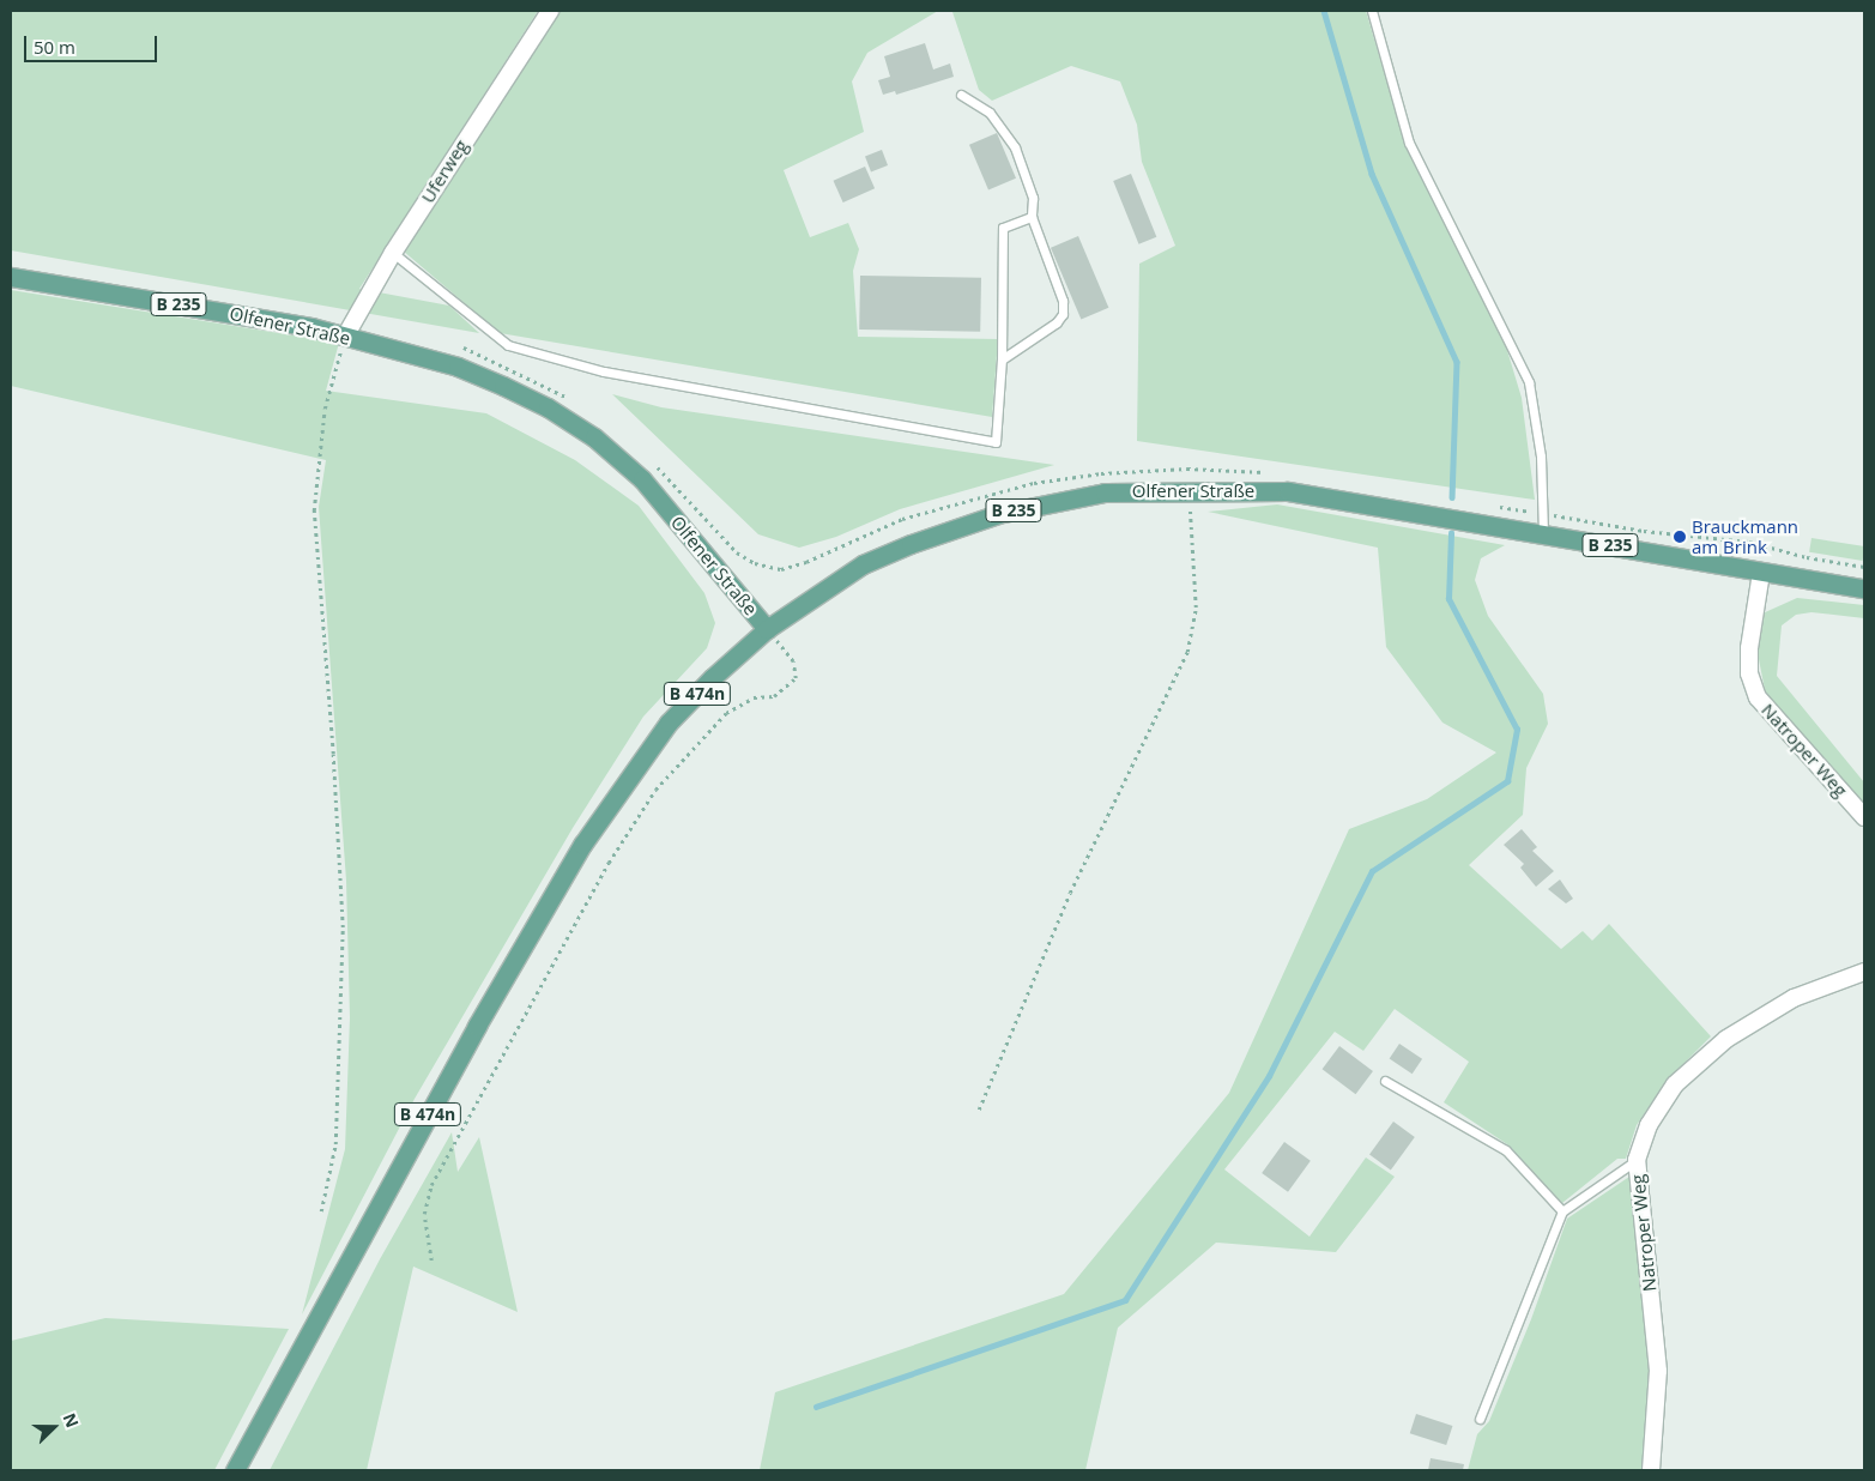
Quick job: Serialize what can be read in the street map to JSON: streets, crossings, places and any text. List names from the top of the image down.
{
  "streets": {
    "main road": ["B 235", "Olfener Straße", "B 474n"],
    "street": ["Uferweg", "Natroper Weg"]
  },
  "crossings": [
    ["Uferweg", "Olfener Straße"],
    ["Olfener Straße", "B 474n"],
    ["Olfener Straße", "Natroper Weg"]
  ],
  "places": ["Brauckmann am Brink"],
  "scale_bar": "50 m",
  "north": "right"
}
